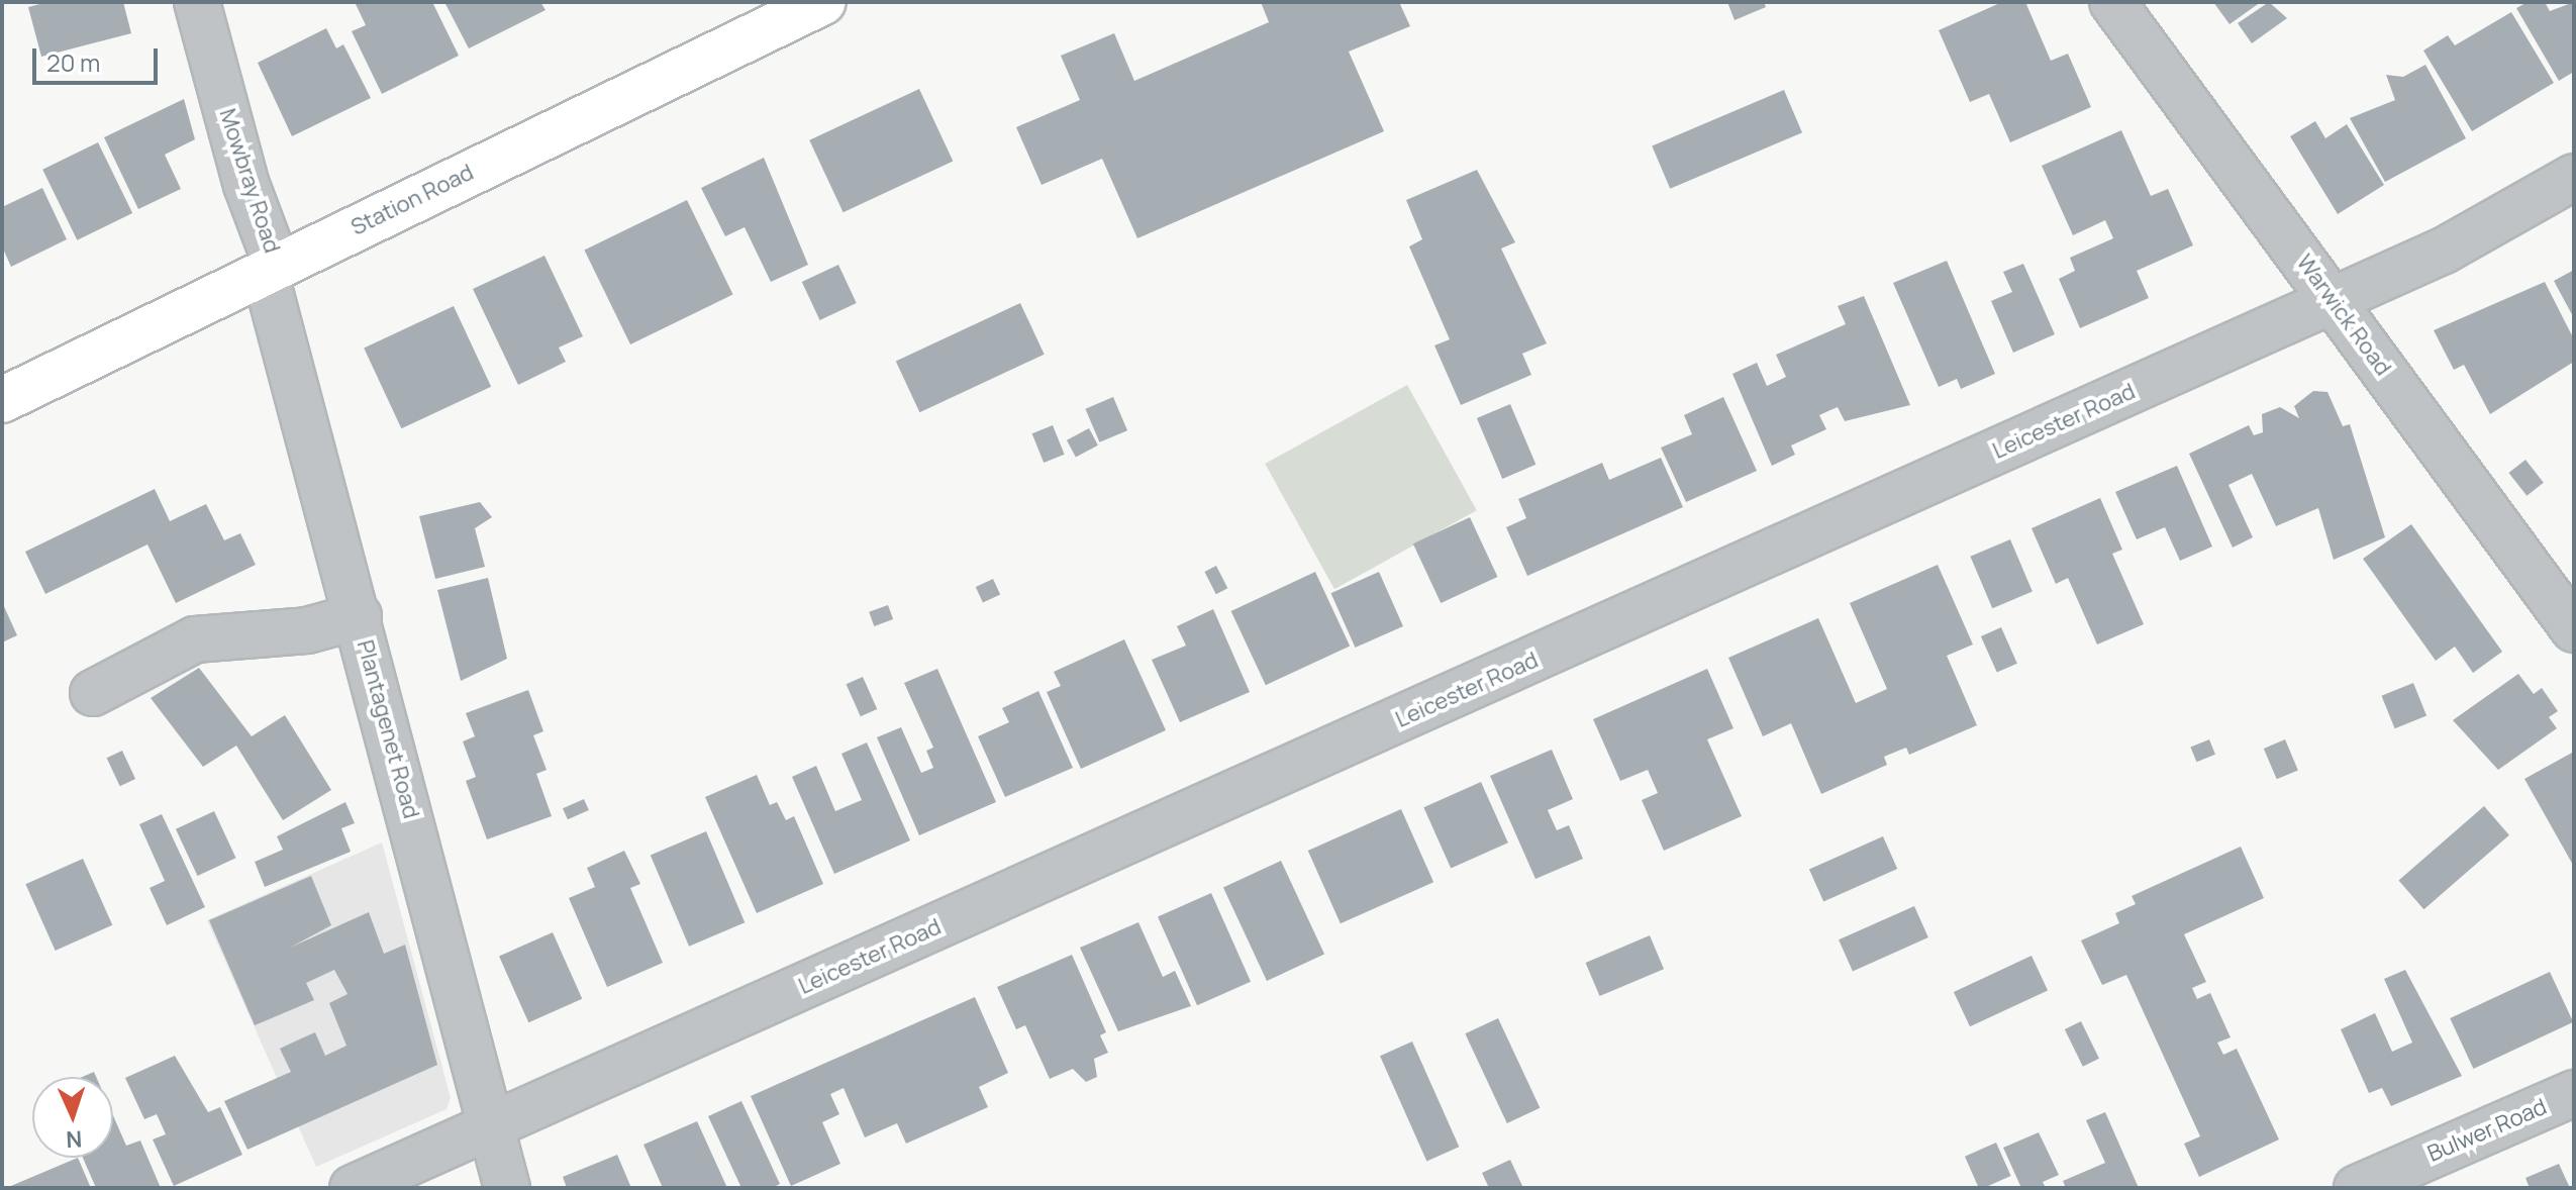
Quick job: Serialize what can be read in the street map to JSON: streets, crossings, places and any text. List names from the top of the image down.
{
  "streets": {
    "main road": ["Station Road"],
    "street": [
      "Mowbray Road",
      "Warwick Road",
      "Leicester Road",
      "Plantagenet Road",
      "Bulwer Road"
    ]
  },
  "crossings": [
    ["Mowbray Road", "Station Road"],
    ["Mowbray Road", "Plantagenet Road"],
    ["Station Road", "Plantagenet Road"],
    ["Warwick Road", "Leicester Road"],
    ["Leicester Road", "Plantagenet Road"]
  ],
  "scale_bar": "20 m",
  "north": "bottom"
}
